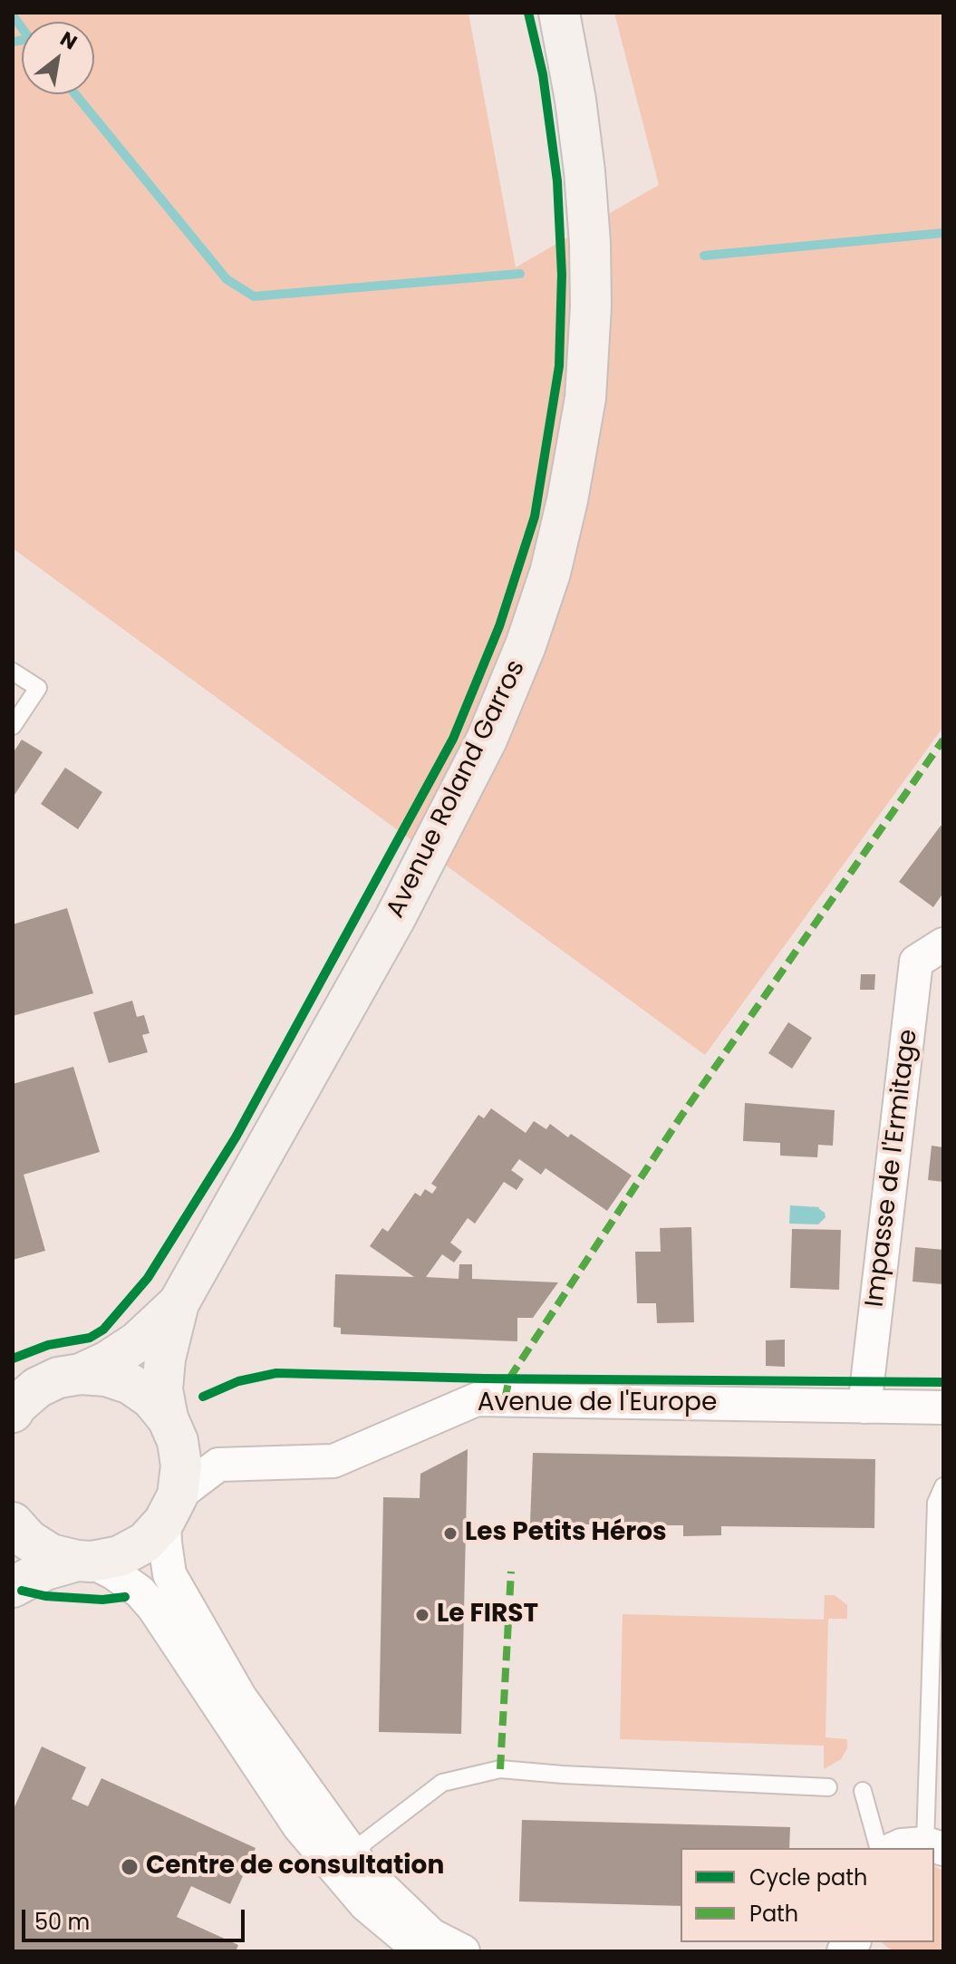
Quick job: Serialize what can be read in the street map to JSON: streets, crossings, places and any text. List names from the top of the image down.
{
  "streets": {
    "main road": ["Avenue Roland Garros"],
    "street": ["Impasse de l'Ermitage", "Avenue de l'Europe"]
  },
  "crossings": [
    ["Impasse de l'Ermitage", "Avenue de l'Europe"]
  ],
  "places": ["Les Petits Héros", "Le FIRST", "Centre de consultation"],
  "legend": ["Cycle path", "Path"],
  "scale_bar": "50 m",
  "north": "top right"
}
